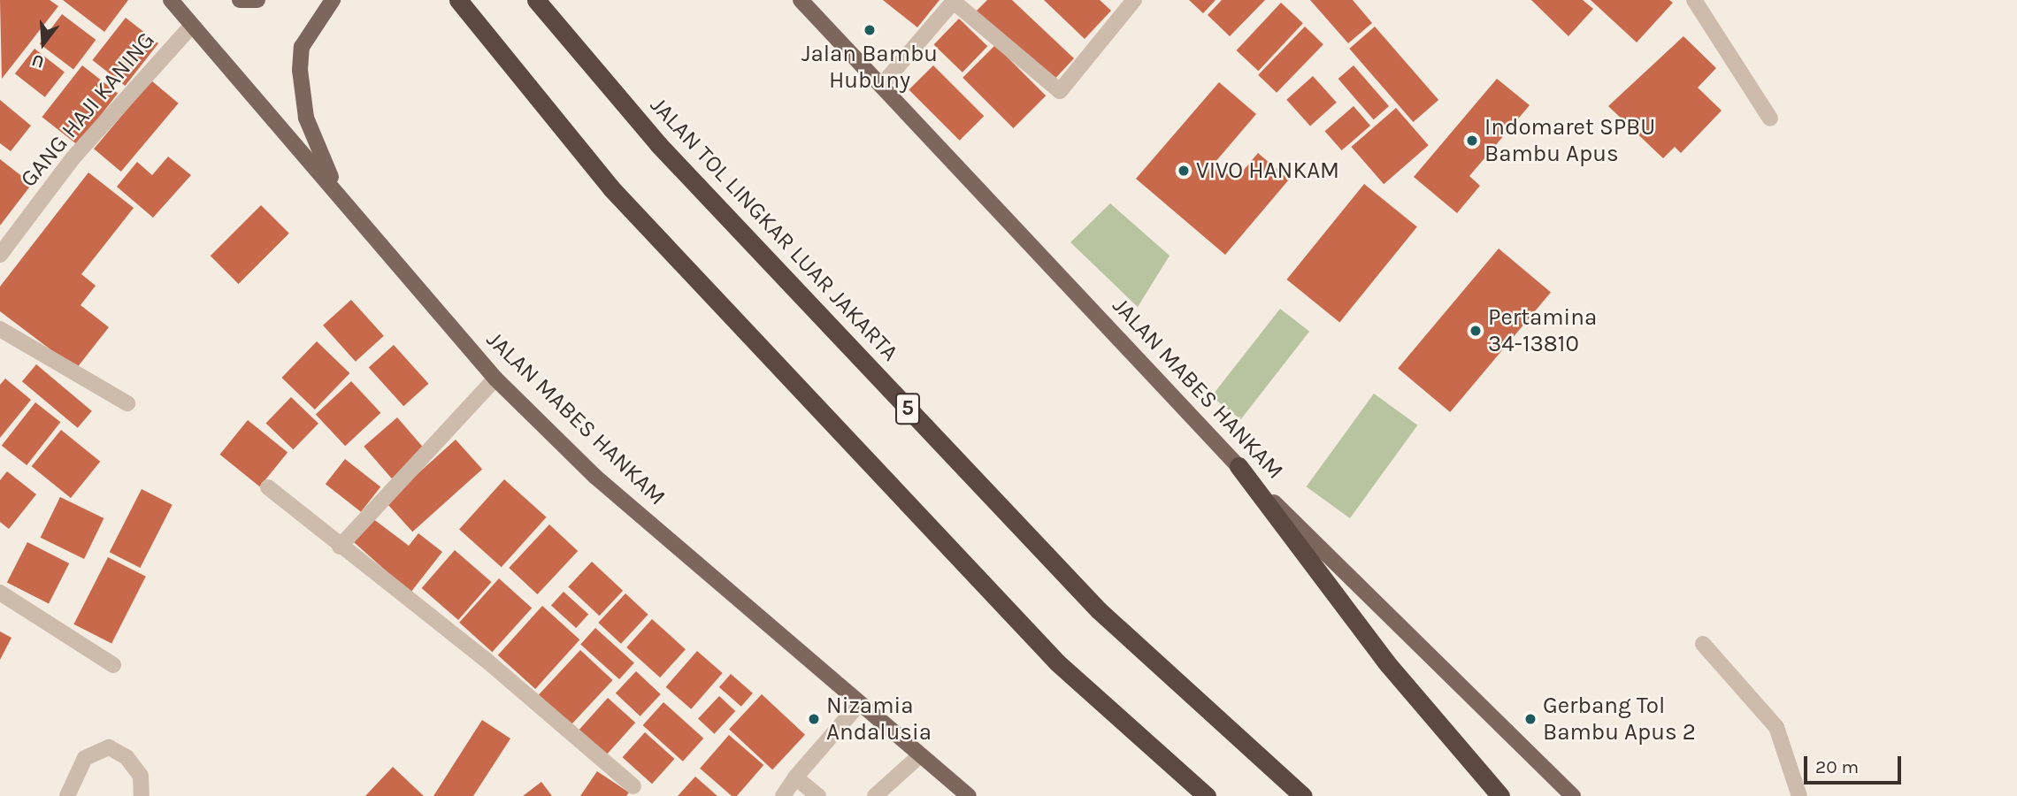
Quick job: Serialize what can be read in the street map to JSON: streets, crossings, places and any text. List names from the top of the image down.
{
  "streets": {
    "highway": ["JALAN TOL LINGKAR LUAR JAKARTA", "5"],
    "main road": ["JALAN MABES HANKAM"],
    "street": ["GANG HAJI KANING"]
  },
  "crossings": [
    ["GANG HAJI KANING", "JALAN MABES HANKAM"]
  ],
  "places": [
    "Jalan Bambu Hubuny",
    "Indomaret SPBU Bambu Apus",
    "VIVO HANKAM",
    "Pertamina 34-13810",
    "Nizamia Andalusia",
    "Gerbang Tol Bambu Apus 2"
  ],
  "scale_bar": "20 m",
  "north": "bottom"
}
